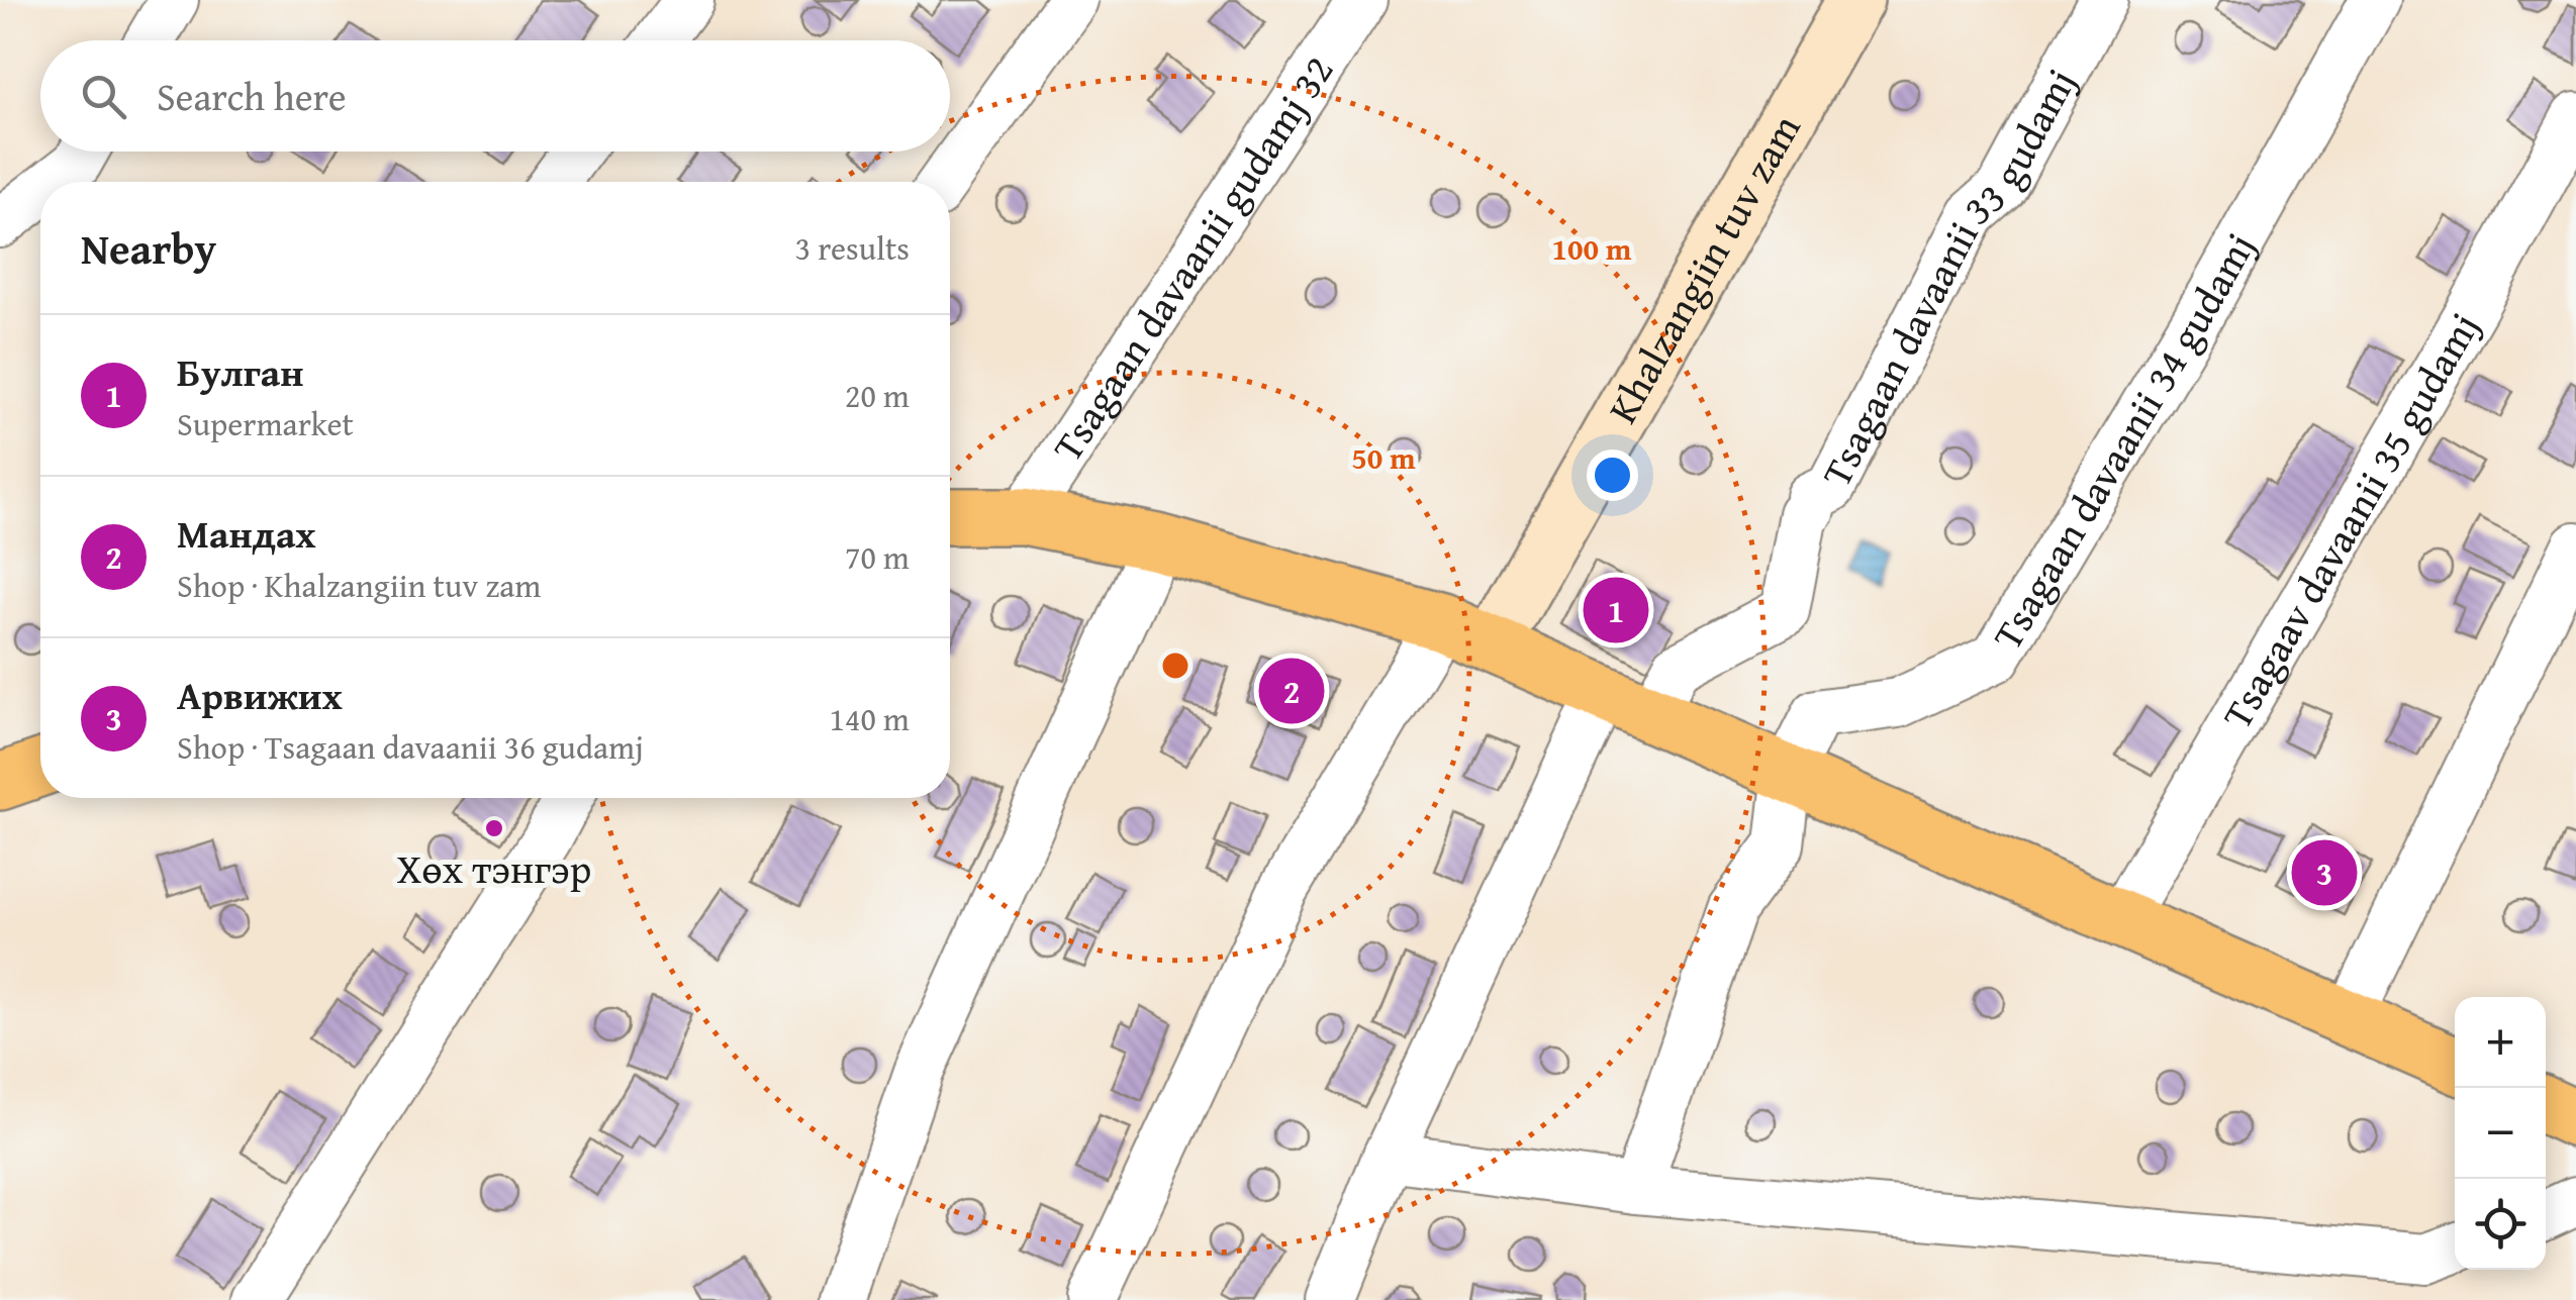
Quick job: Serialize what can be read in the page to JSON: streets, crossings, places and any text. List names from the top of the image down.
{
  "streets": {
    "street": [
      "Tsagaan davaanii gudamj 32",
      "Khalzangiin tuv zam",
      "Tsagaan davaanii 33 gudamj",
      "Tsagaan davaanii 34 gudamj",
      "Tsagaav davaanii 35 gudamj"
    ]
  },
  "places": ["Хөх тэнгэр"],
  "page": {
    "search": "Search here",
    "heading": ["Nearby", "3 results"],
    "list": [
      {
        "mark": "1",
        "name": "Булган",
        "note": "Supermarket",
        "value": "20 m"
      },
      {
        "mark": "2",
        "name": "Мандах",
        "note": "Shop · Khalzangiin tuv zam",
        "value": "70 m"
      },
      {
        "mark": "3",
        "name": "Арвижих",
        "note": "Shop · Tsagaan davaanii 36 gudamj",
        "value": "140 m"
      }
    ],
    "pins": ["1", "2", "3"],
    "map_buttons": ["+", "−"]
  },
  "rings": ["100 m", "50 m"]
}
